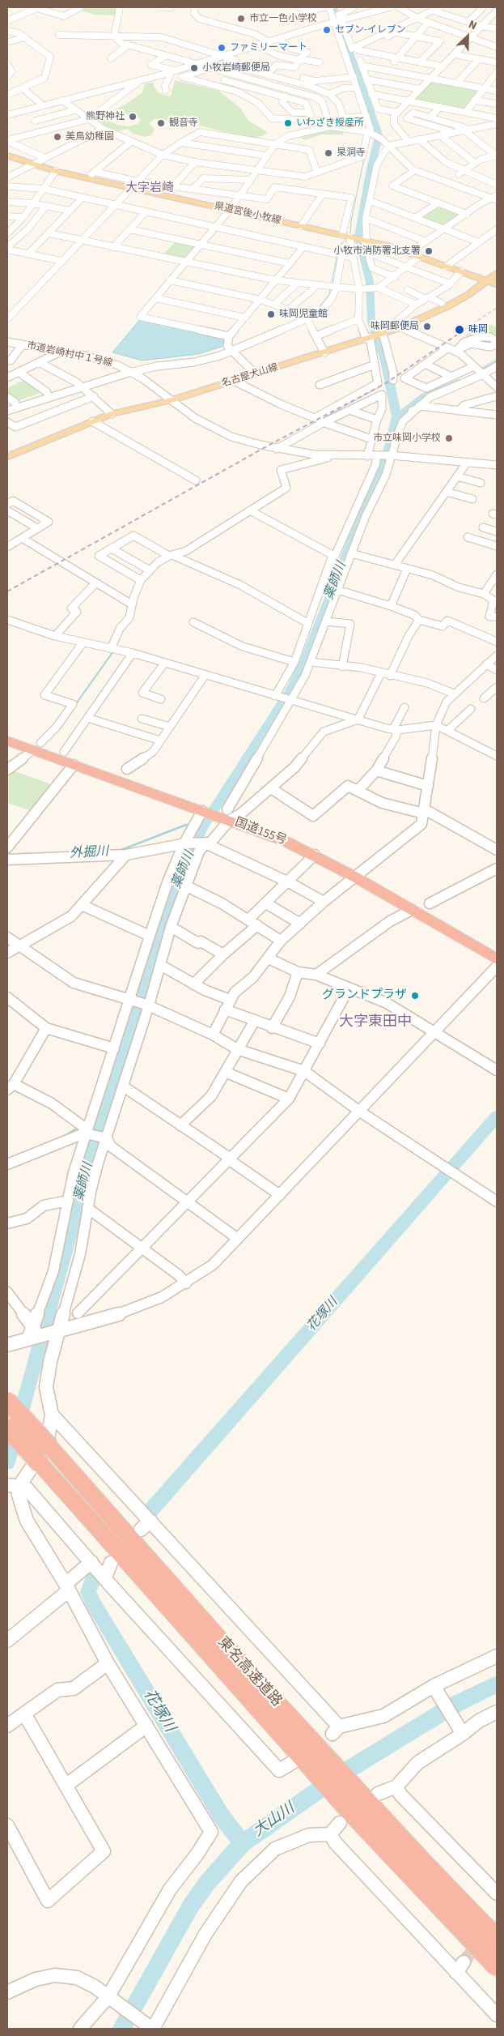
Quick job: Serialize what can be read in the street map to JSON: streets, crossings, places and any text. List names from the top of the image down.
{
  "streets": {
    "highway": ["国道155号", "東名高速道路"],
    "main road": ["県道宮後小牧線", "名古屋犬山線"],
    "street": ["市道岩崎村中１号線"]
  },
  "crossings": [
    ["県道宮後小牧線", "名古屋犬山線"],
    ["市道岩崎村中１号線", "名古屋犬山線"]
  ],
  "districts": ["大字岩崎", "大字東田中"],
  "water": [
    "薬師川",
    "外掘川",
    "花塚川",
    "大山川"
  ],
  "places": [
    "市立一色小学校",
    "セブン-イレブン",
    "ファミリーマート",
    "小牧岩崎郵便局",
    "熊野神社",
    "観音寺",
    "いわざき授産所",
    "美鳥幼稚園",
    "杲洞寺",
    "小牧市消防署北支署",
    "味岡児童館",
    "味岡郵便局",
    "味岡",
    "市立味岡小学校",
    "グランドプラザ"
  ],
  "north": "top right"
}
